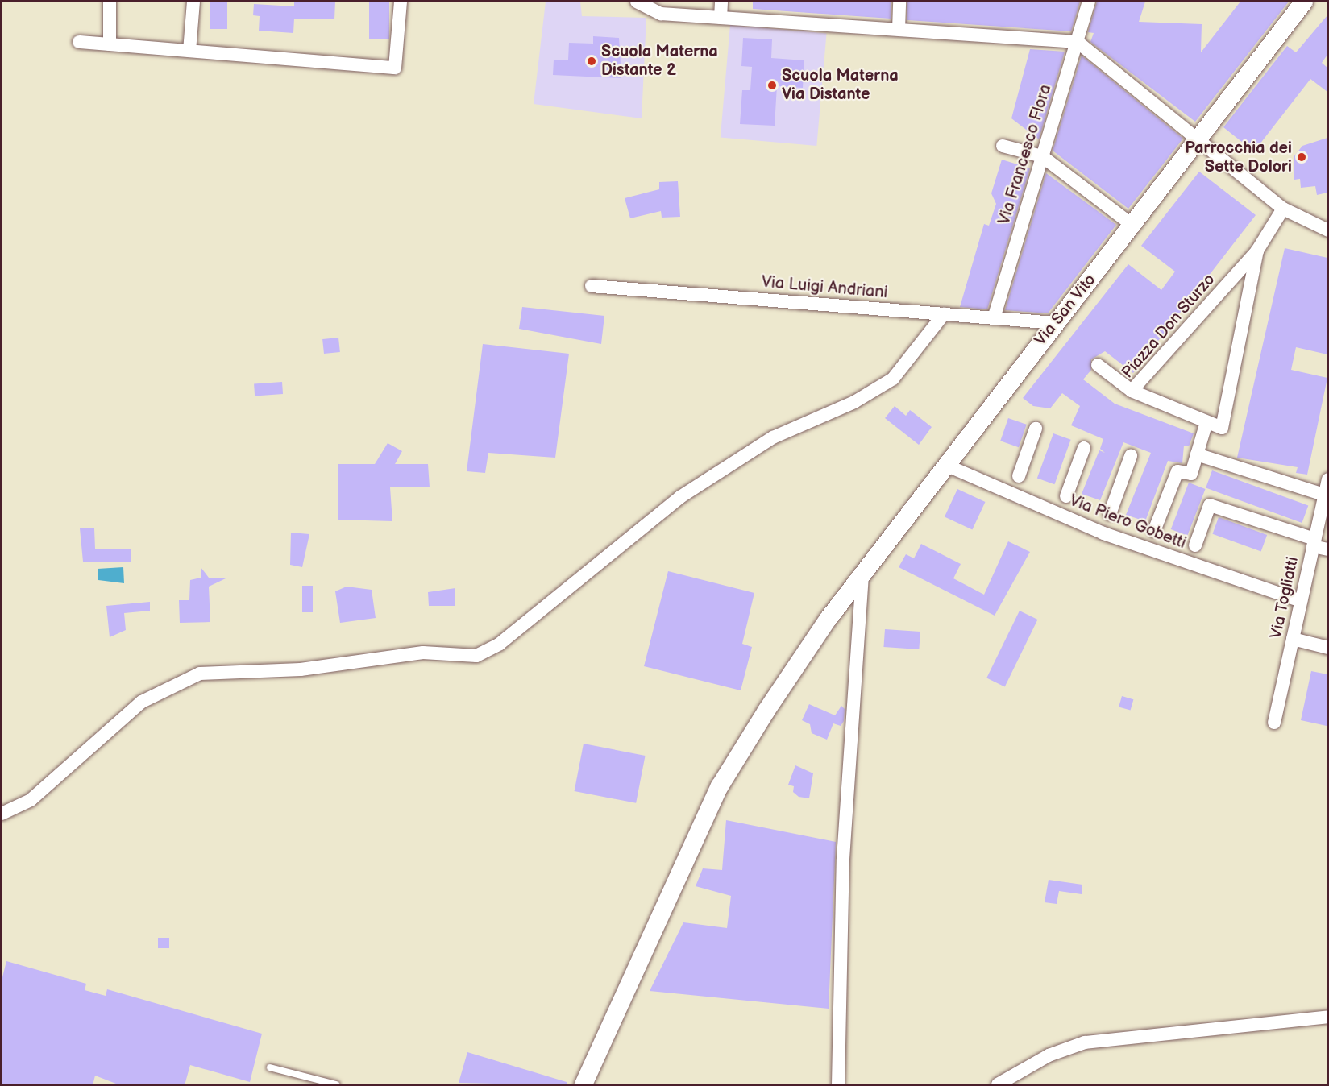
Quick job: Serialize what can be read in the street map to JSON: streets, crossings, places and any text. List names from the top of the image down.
{
  "streets": {
    "street": [
      "Via Francesco Flora",
      "Via Luigi Andriani",
      "Via San Vito",
      "Piazza Don Sturzo",
      "Via Piero Gobetti",
      "Via Togliatti"
    ]
  },
  "crossings": [
    ["Via Francesco Flora", "Via Luigi Andriani"],
    ["Via Luigi Andriani", "Via San Vito"],
    ["Via San Vito", "Via Piero Gobetti"],
    ["Via Piero Gobetti", "Via Togliatti"]
  ],
  "places": ["Scuola Materna Distante 2", "Scuola Materna Via Distante", "Parrocchia dei Sette Dolori"]
}
